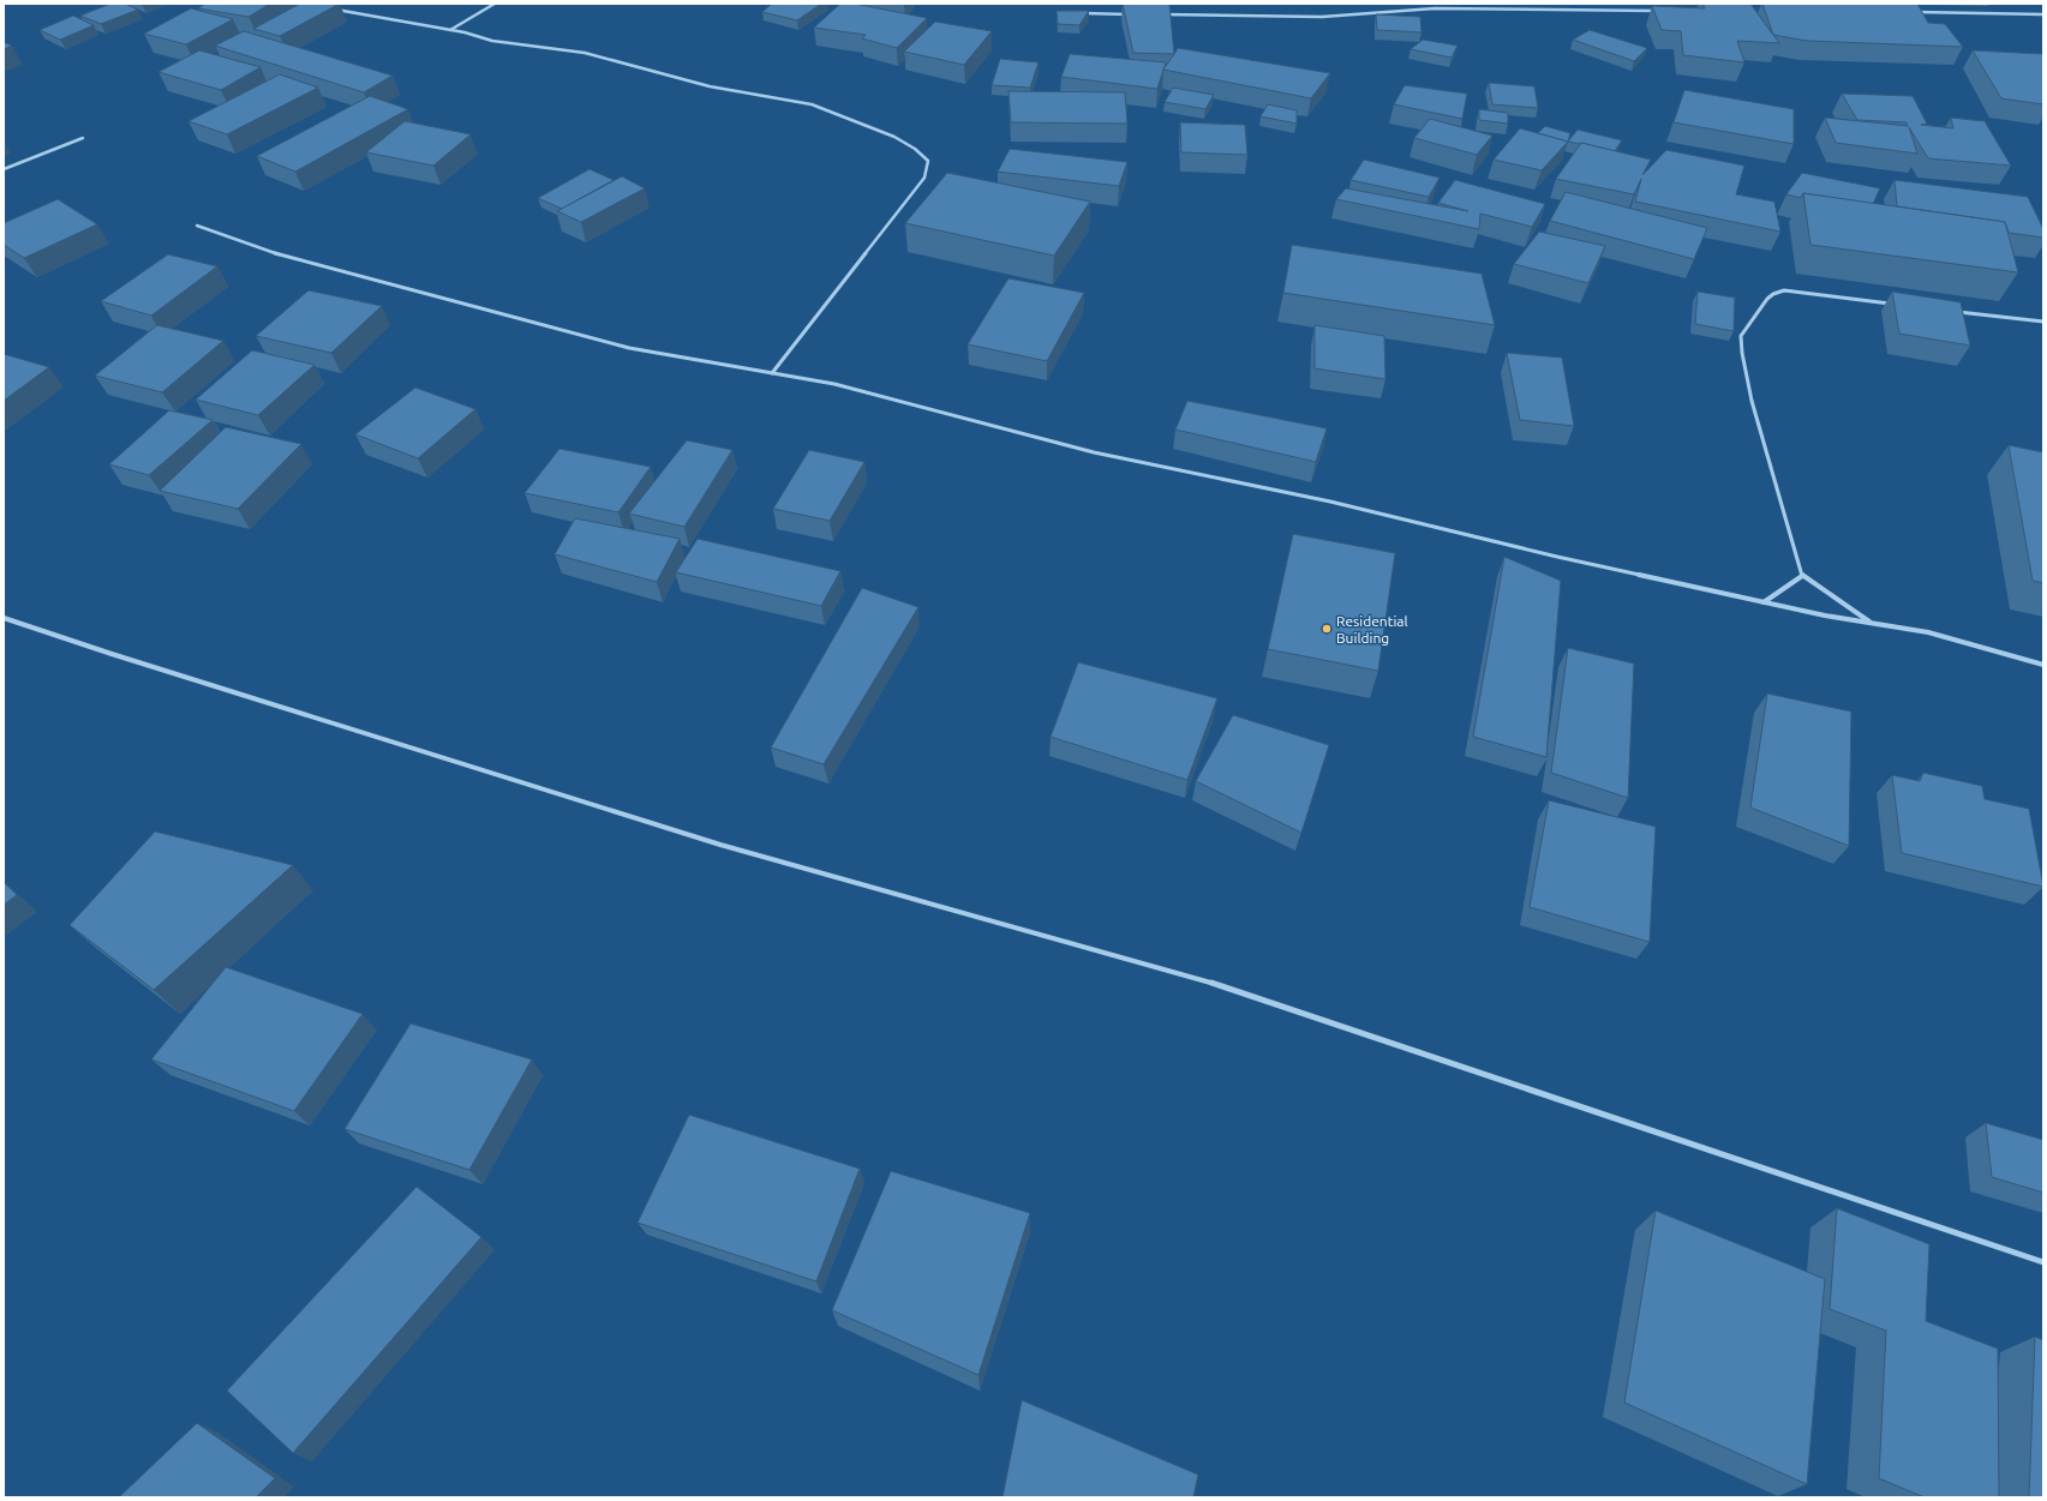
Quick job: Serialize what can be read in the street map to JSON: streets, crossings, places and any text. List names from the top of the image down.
{
  "places": ["Residential Building"]
}
